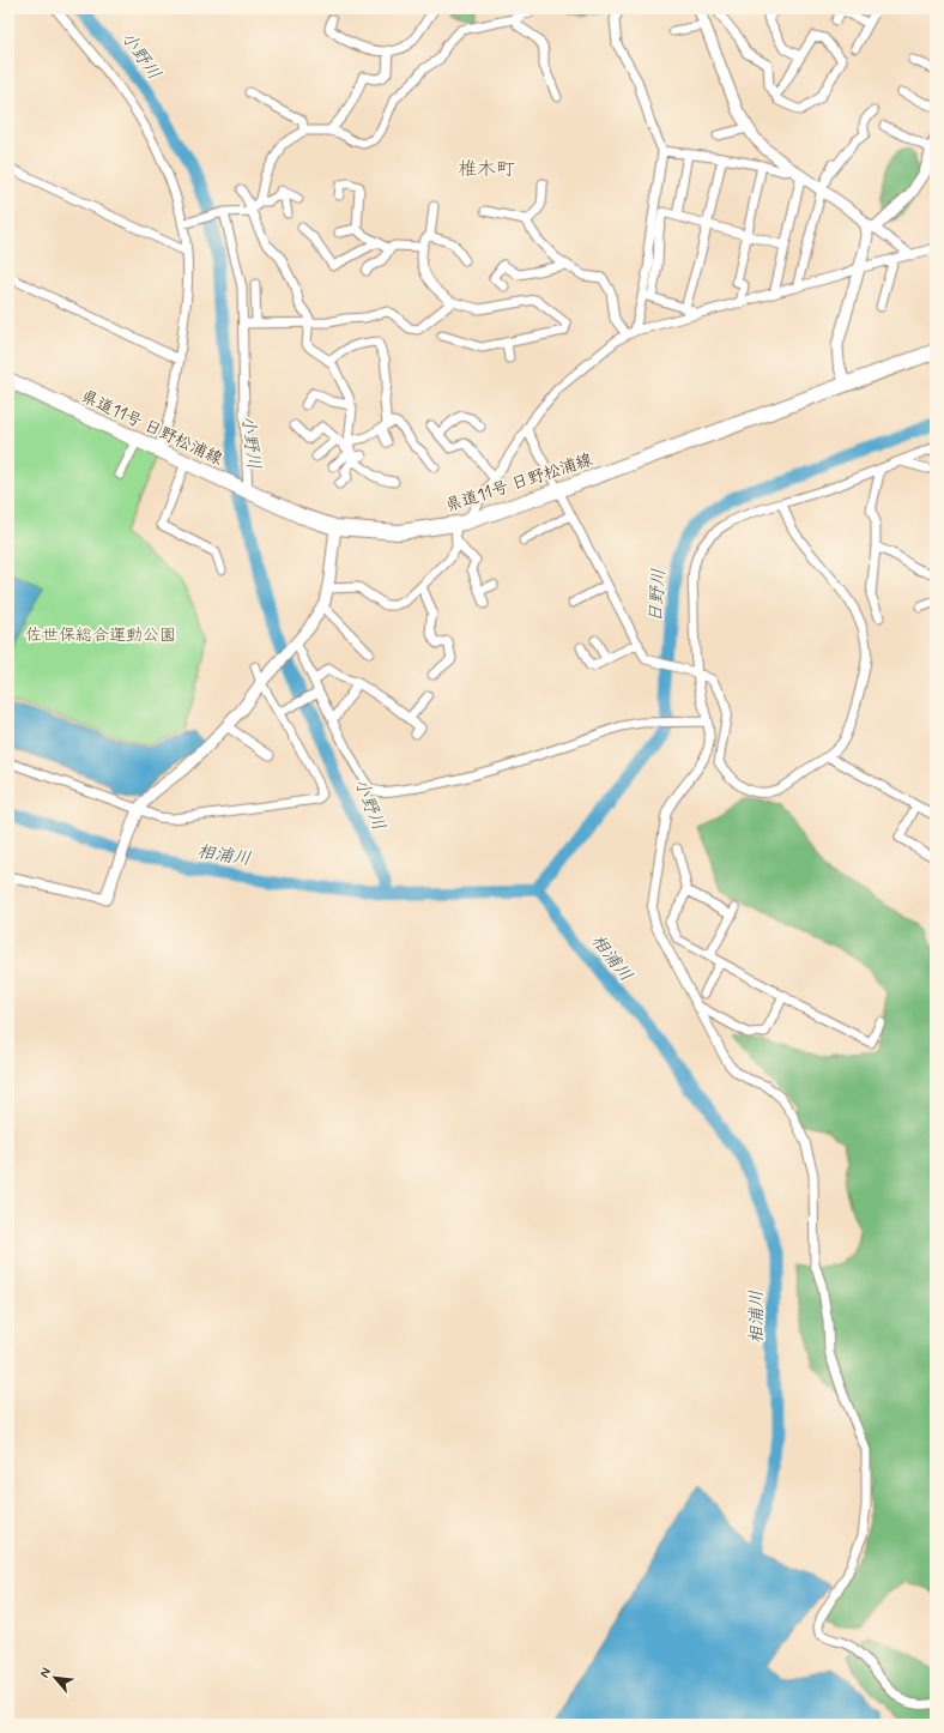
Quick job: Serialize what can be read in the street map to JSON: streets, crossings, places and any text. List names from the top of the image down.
{
  "streets": {
    "main road": ["県道11号 日野松浦線"]
  },
  "districts": ["椎木町"],
  "water": ["小野川", "日野川", "相浦川"],
  "parks": ["佐世保総合運動公園"],
  "north": "top left"
}
